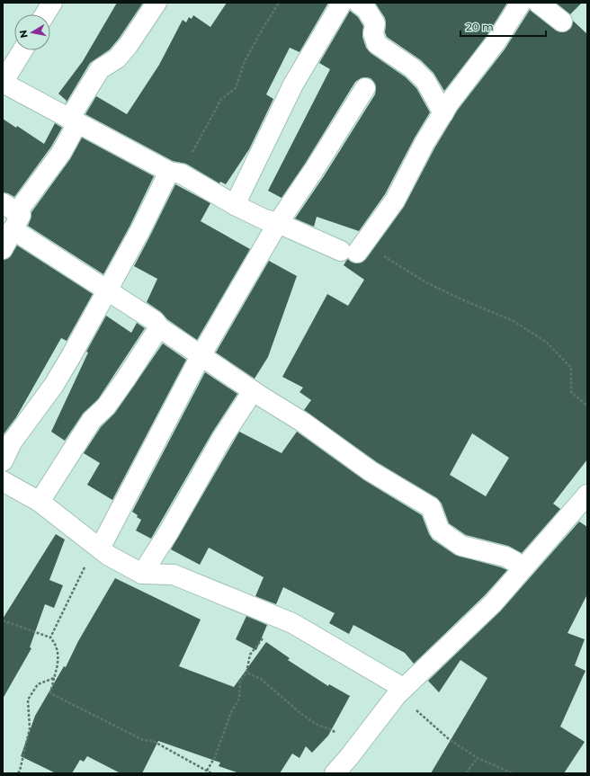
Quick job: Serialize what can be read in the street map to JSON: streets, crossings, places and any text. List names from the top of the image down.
{
  "scale_bar": "20 m",
  "north": "left"
}
